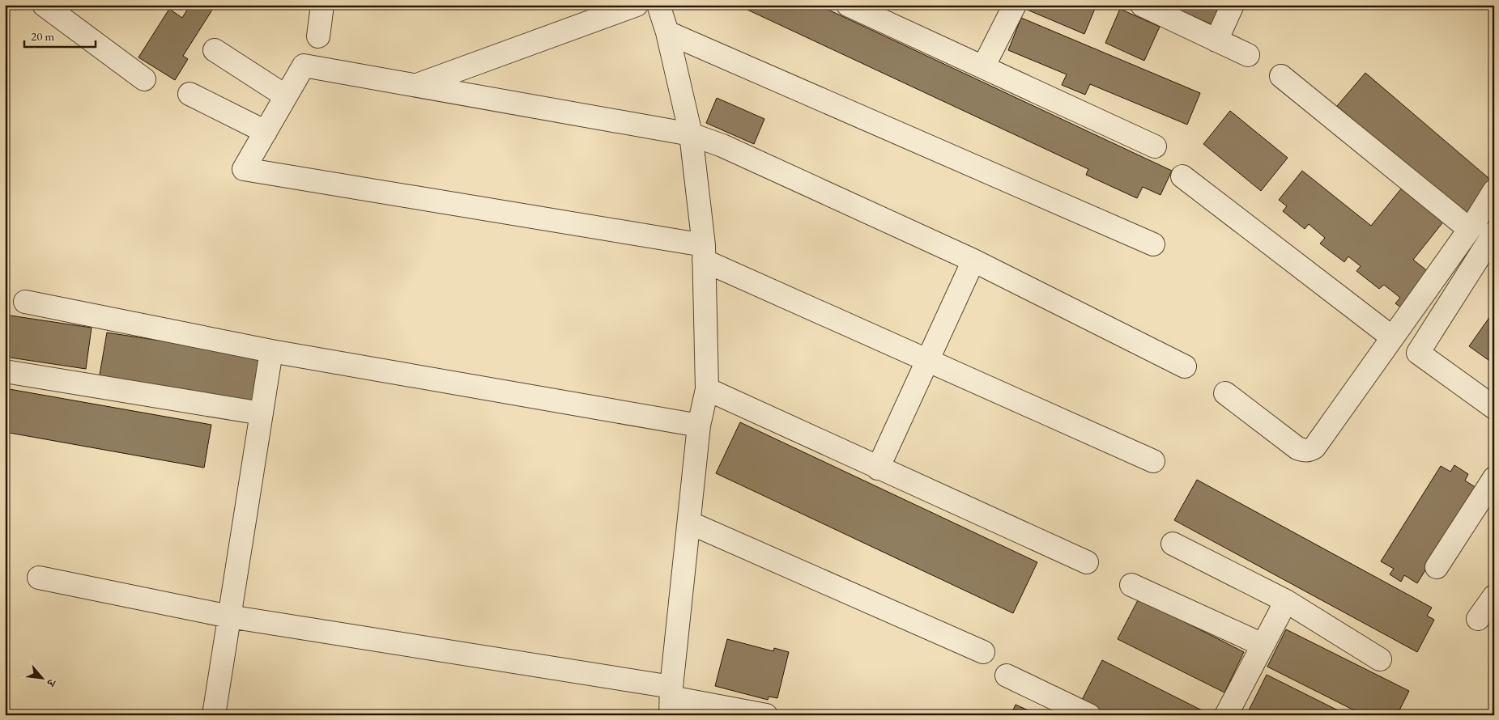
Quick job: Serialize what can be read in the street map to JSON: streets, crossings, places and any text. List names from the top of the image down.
{
  "scale_bar": "20 m",
  "north": "bottom right"
}
